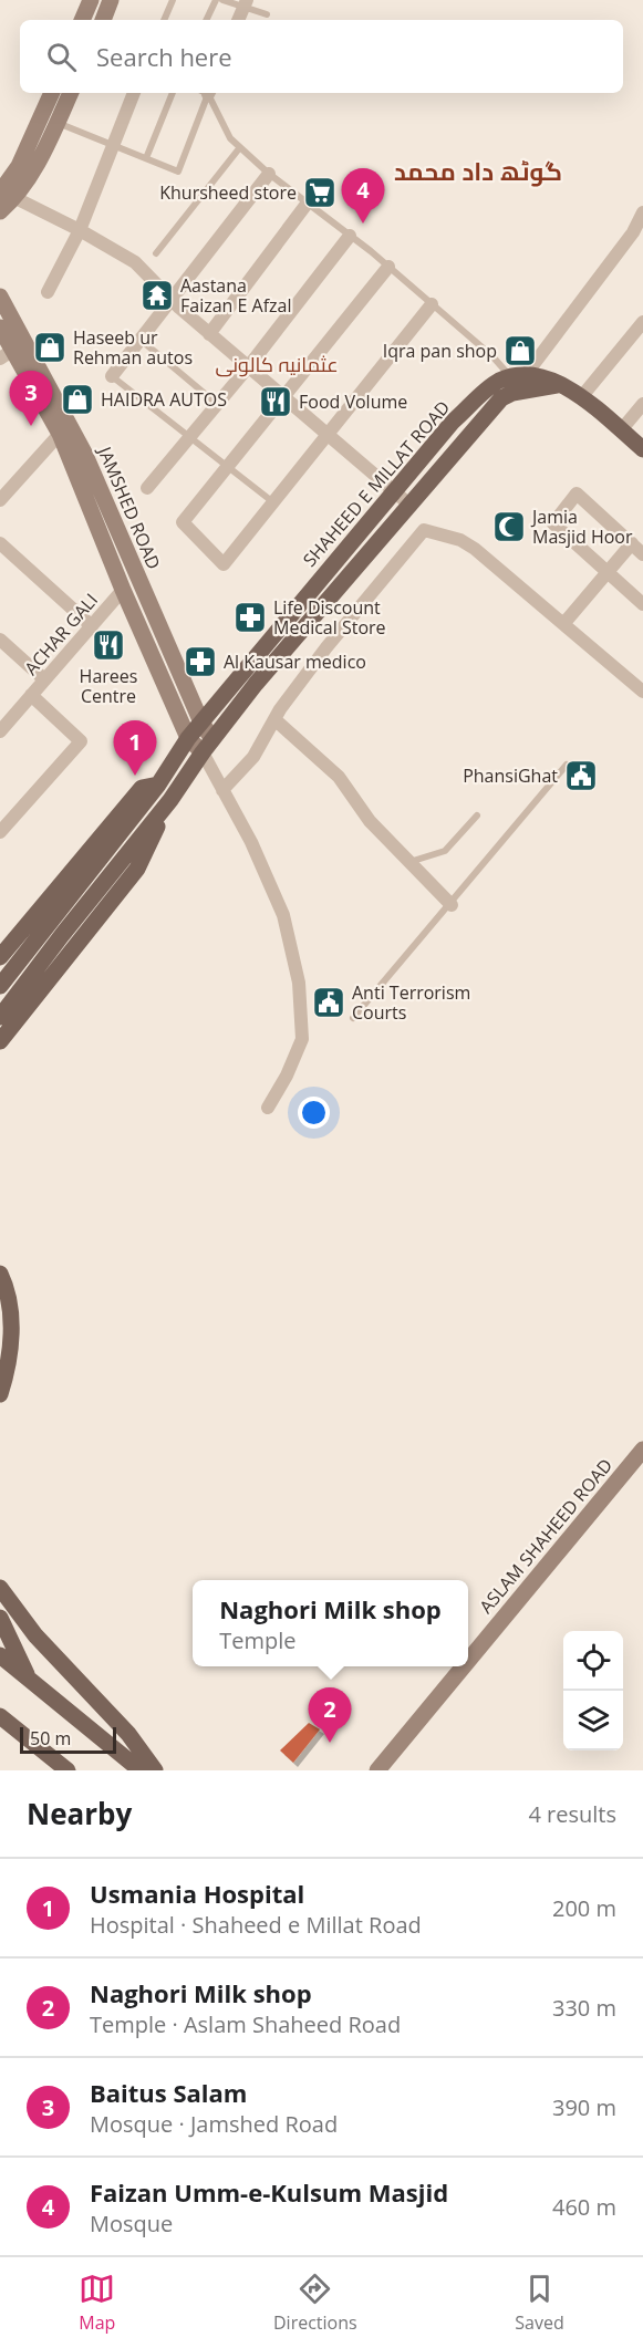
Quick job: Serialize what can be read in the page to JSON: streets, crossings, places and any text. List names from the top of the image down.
{
  "streets": {
    "main road": ["SHAHEED E MILLAT ROAD", "JAMSHED ROAD", "ASLAM SHAHEED ROAD"],
    "street": ["ACHAR GALI"]
  },
  "crossings": [
    ["SHAHEED E MILLAT ROAD", "JAMSHED ROAD"],
    ["JAMSHED ROAD", "ACHAR GALI"]
  ],
  "districts": ["گوٹھ داد محمد", "عثمانیہ کالونی"],
  "places": {
    "supermarket": ["Khursheed store"],
    "temple": ["Aastana Faizan E Afzal"],
    "shop": ["Haseeb ur Rehman autos", "Iqra pan shop", "HAIDRA AUTOS"],
    "restaurant": ["Food Volume", "Harees Centre"],
    "mosque": ["Jamia Masjid Hoor"],
    "pharmacy": ["Life Discount Medical Store", "Al Kausar medico"],
    "public building": ["PhansiGhat", "Anti Terrorism Courts"]
  },
  "scale_bar": "50 m",
  "page": {
    "search": "Search here",
    "pins": [
      "4",
      "3",
      "1",
      "2"
    ],
    "popup": ["Naghori Milk shop", "Temple"],
    "scale": "50 m",
    "heading": ["Nearby", "4 results"],
    "list": [
      {
        "mark": "1",
        "name": "Usmania Hospital",
        "note": "Hospital · Shaheed e Millat Road",
        "value": "200 m"
      },
      {
        "mark": "2",
        "name": "Naghori Milk shop",
        "note": "Temple · Aslam Shaheed Road",
        "value": "330 m"
      },
      {
        "mark": "3",
        "name": "Baitus Salam",
        "note": "Mosque · Jamshed Road",
        "value": "390 m"
      },
      {
        "mark": "4",
        "name": "Faizan Umm-e-Kulsum Masjid",
        "note": "Mosque",
        "value": "460 m"
      }
    ],
    "nav": ["Map", "Directions", "Saved"]
  }
}
